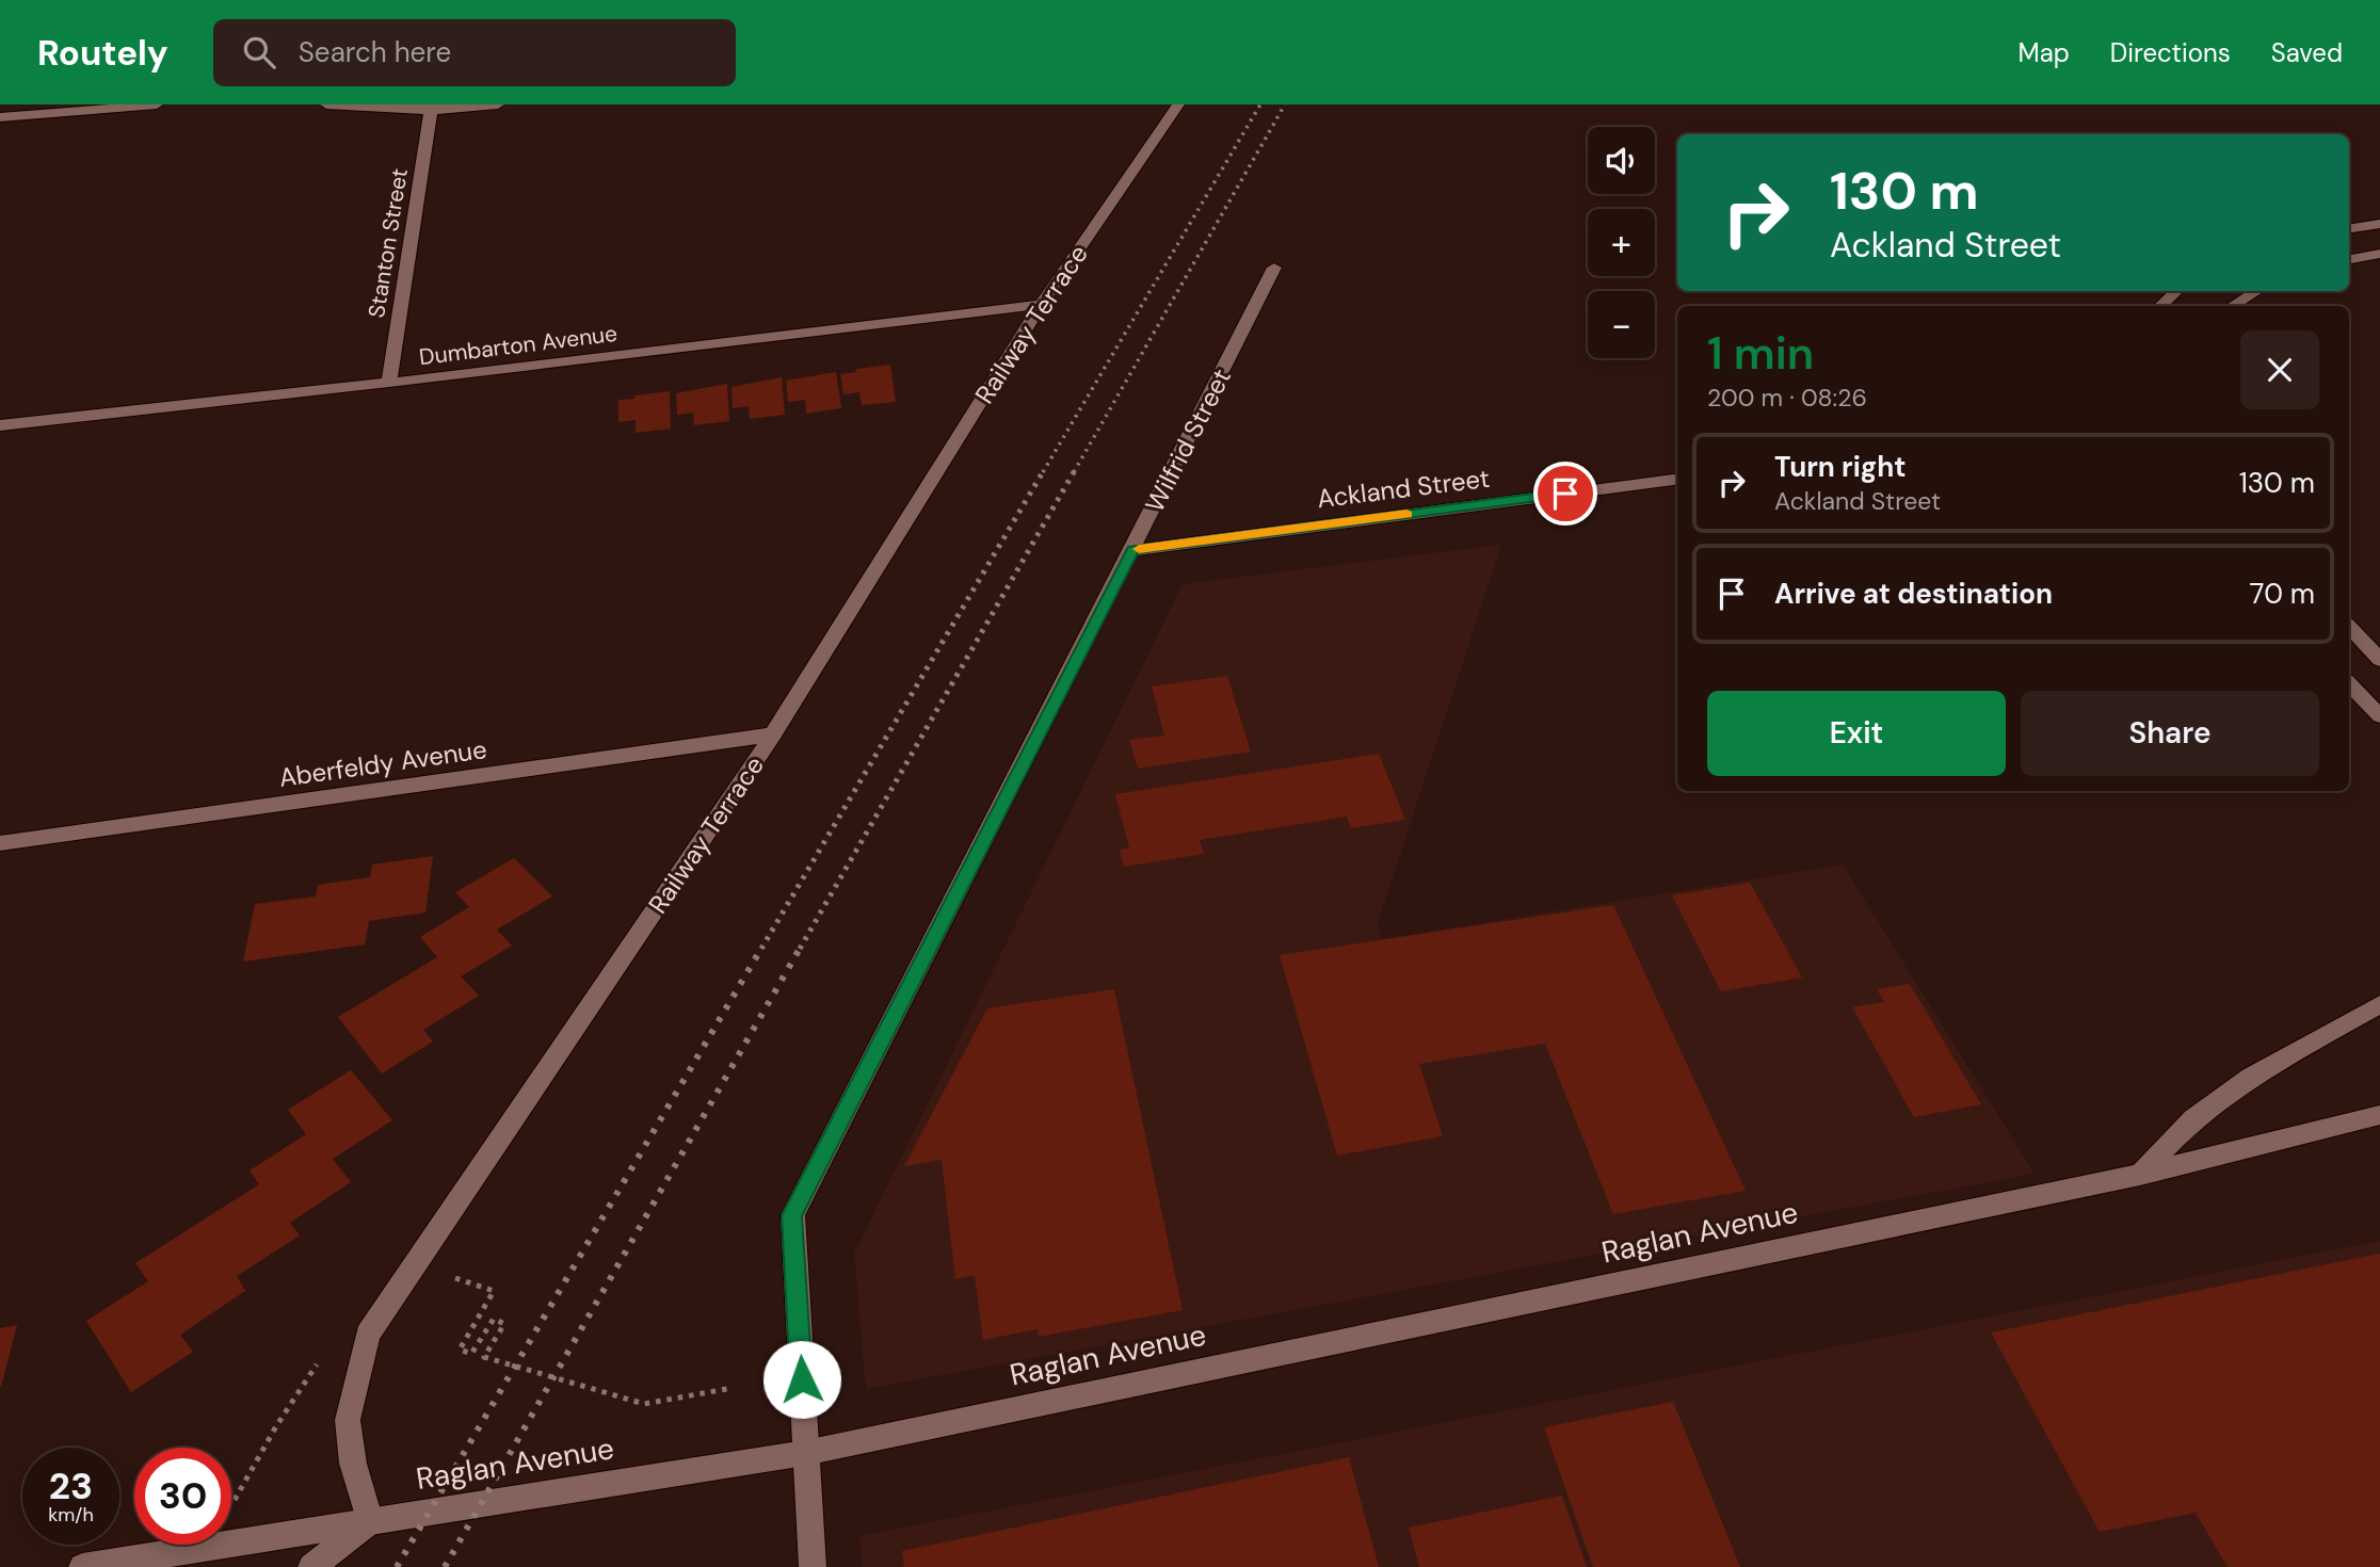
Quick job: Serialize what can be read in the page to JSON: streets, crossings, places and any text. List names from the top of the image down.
{
  "streets": {
    "street": [
      "Stanton Street",
      "Railway Terrace",
      "Dumbarton Avenue",
      "Wilfrid Street",
      "Ackland Street",
      "Aberfeldy Avenue",
      "Raglan Avenue"
    ]
  },
  "crossings": [
    ["Stanton Street", "Dumbarton Avenue"],
    ["Railway Terrace", "Dumbarton Avenue"],
    ["Railway Terrace", "Aberfeldy Avenue"],
    ["Railway Terrace", "Raglan Avenue"],
    ["Wilfrid Street", "Ackland Street"],
    ["Wilfrid Street", "Raglan Avenue"]
  ],
  "page": {
    "header": "Routely",
    "search": "Search here",
    "nav": ["Map", "Directions", "Saved"],
    "map_buttons": ["+", "−"],
    "turn": ["130 m", "Ackland Street"],
    "heading": ["1 min", "200 m · 08:26"],
    "list": [
      {
        "name": "Turn right",
        "note": "Ackland Street",
        "value": "130 m"
      },
      {
        "name": "Arrive at destination",
        "value": "70 m"
      }
    ],
    "buttons": ["Exit", "Share"],
    "speed": "23 km/h",
    "limit": "30"
  }
}
